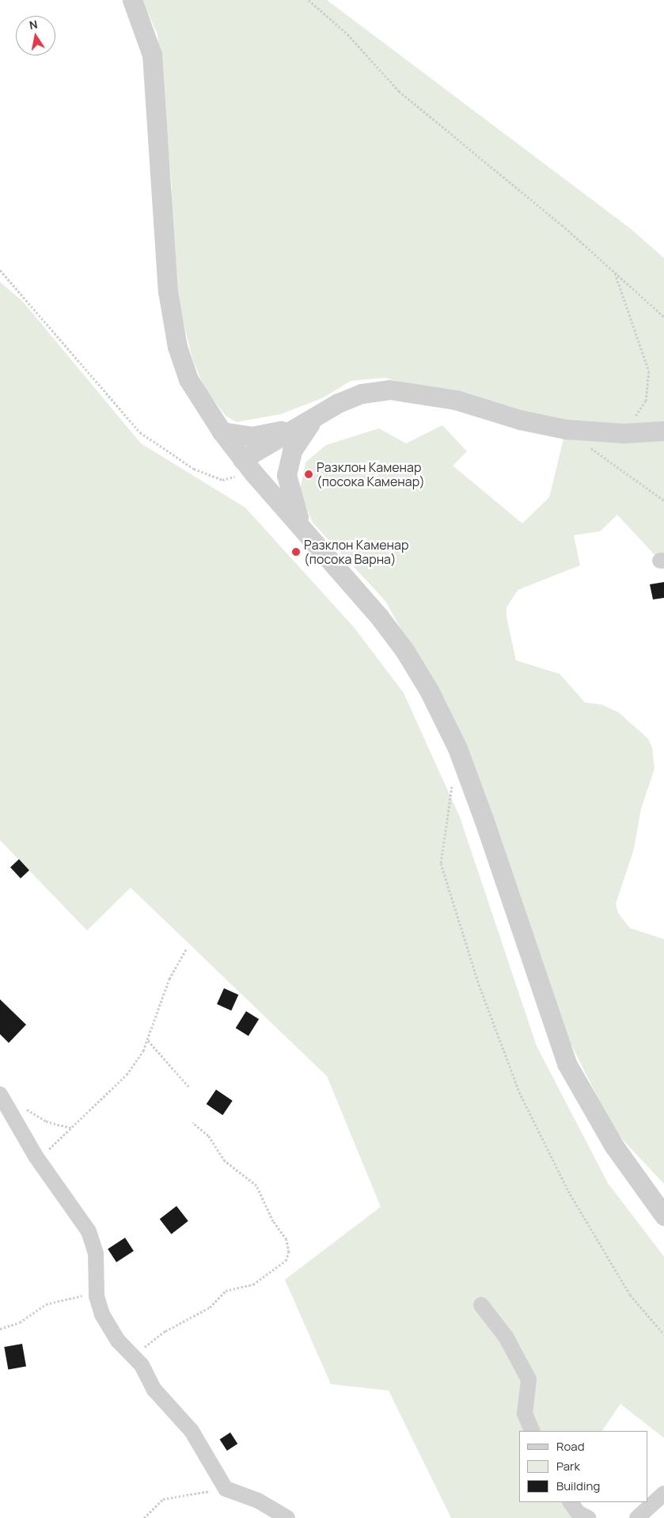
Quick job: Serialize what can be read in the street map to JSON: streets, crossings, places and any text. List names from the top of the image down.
{
  "places": ["Разклон Каменар (посока Каменар)", "Разклон Каменар (посока Варна)"],
  "legend": ["Road", "Park", "Building"],
  "north": "top"
}
